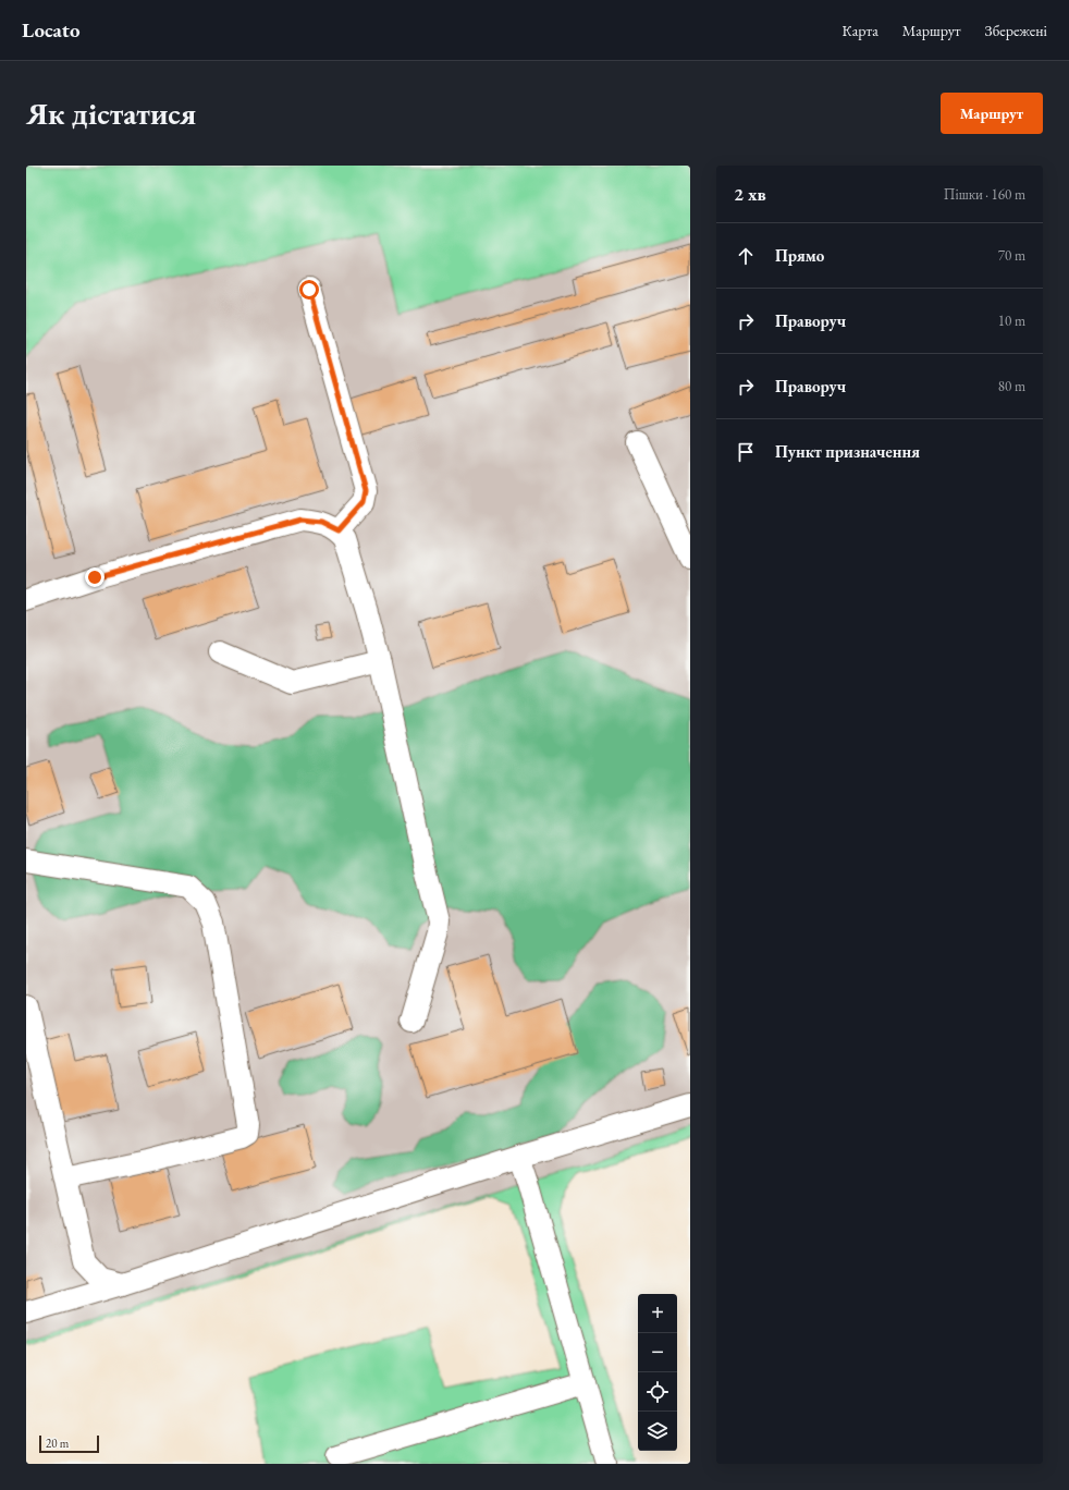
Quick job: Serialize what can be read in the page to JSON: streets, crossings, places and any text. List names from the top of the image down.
{
  "scale_bar": "20 m",
  "page": {
    "header": "Locato",
    "nav": ["Карта", "Маршрут", "Збережені"],
    "buttons": "Маршрут",
    "title": "Як дістатися",
    "heading": ["2 хв", "Пішки · 160 m"],
    "list": [
      ["Прямо", "70 m"],
      ["Праворуч", "10 m"],
      ["Праворуч", "80 m"],
      "Пункт призначення"
    ],
    "map_buttons": ["+", "−"],
    "scale": "20 m"
  }
}
